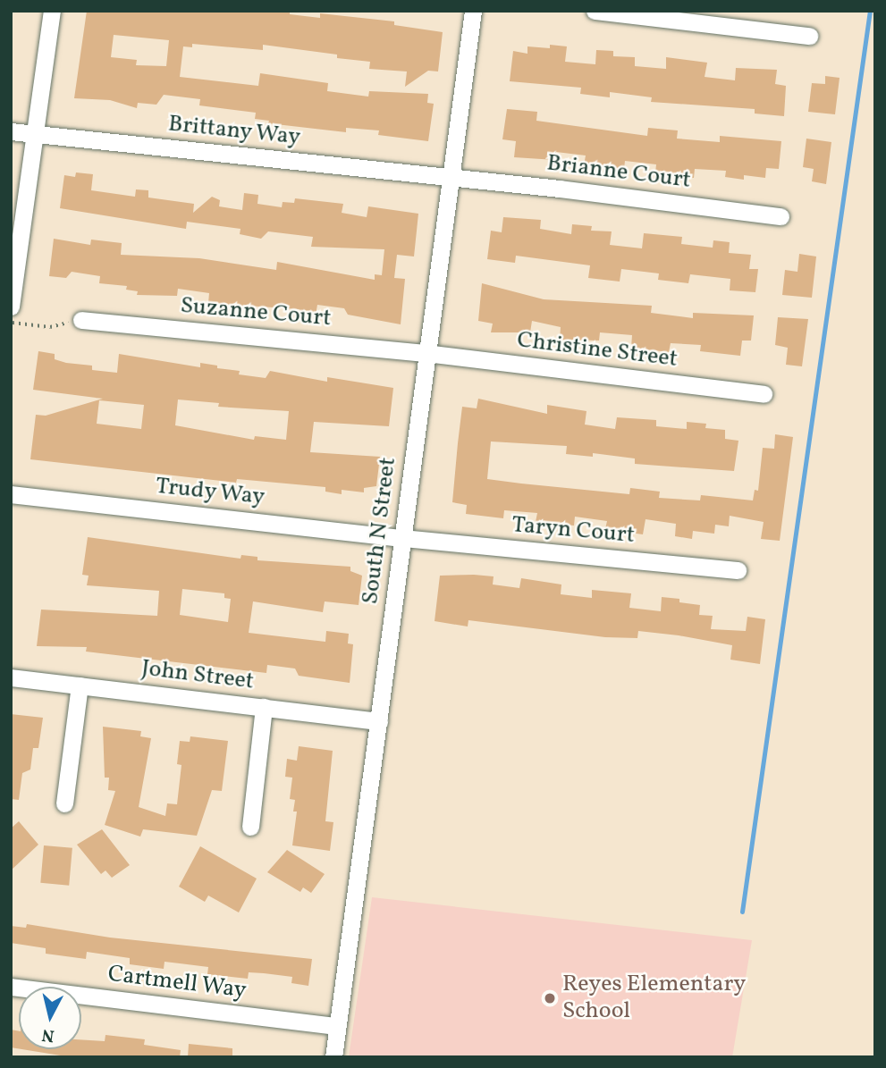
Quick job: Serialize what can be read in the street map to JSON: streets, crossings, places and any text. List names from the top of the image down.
{
  "streets": {
    "street": [
      "Brittany Way",
      "Brianne Court",
      "Suzanne Court",
      "Christine Street",
      "Trudy Way",
      "South N Street",
      "Taryn Court",
      "John Street",
      "Cartmell Way"
    ]
  },
  "crossings": [
    ["Brittany Way", "Brianne Court"],
    ["Brittany Way", "South N Street"],
    ["Brianne Court", "South N Street"],
    ["Suzanne Court", "Christine Street"],
    ["Suzanne Court", "South N Street"],
    ["Christine Street", "South N Street"],
    ["Trudy Way", "South N Street"],
    ["Trudy Way", "Taryn Court"],
    ["South N Street", "Taryn Court"],
    ["South N Street", "John Street"],
    ["South N Street", "Cartmell Way"]
  ],
  "places": ["Reyes Elementary School"],
  "north": "bottom"
}
